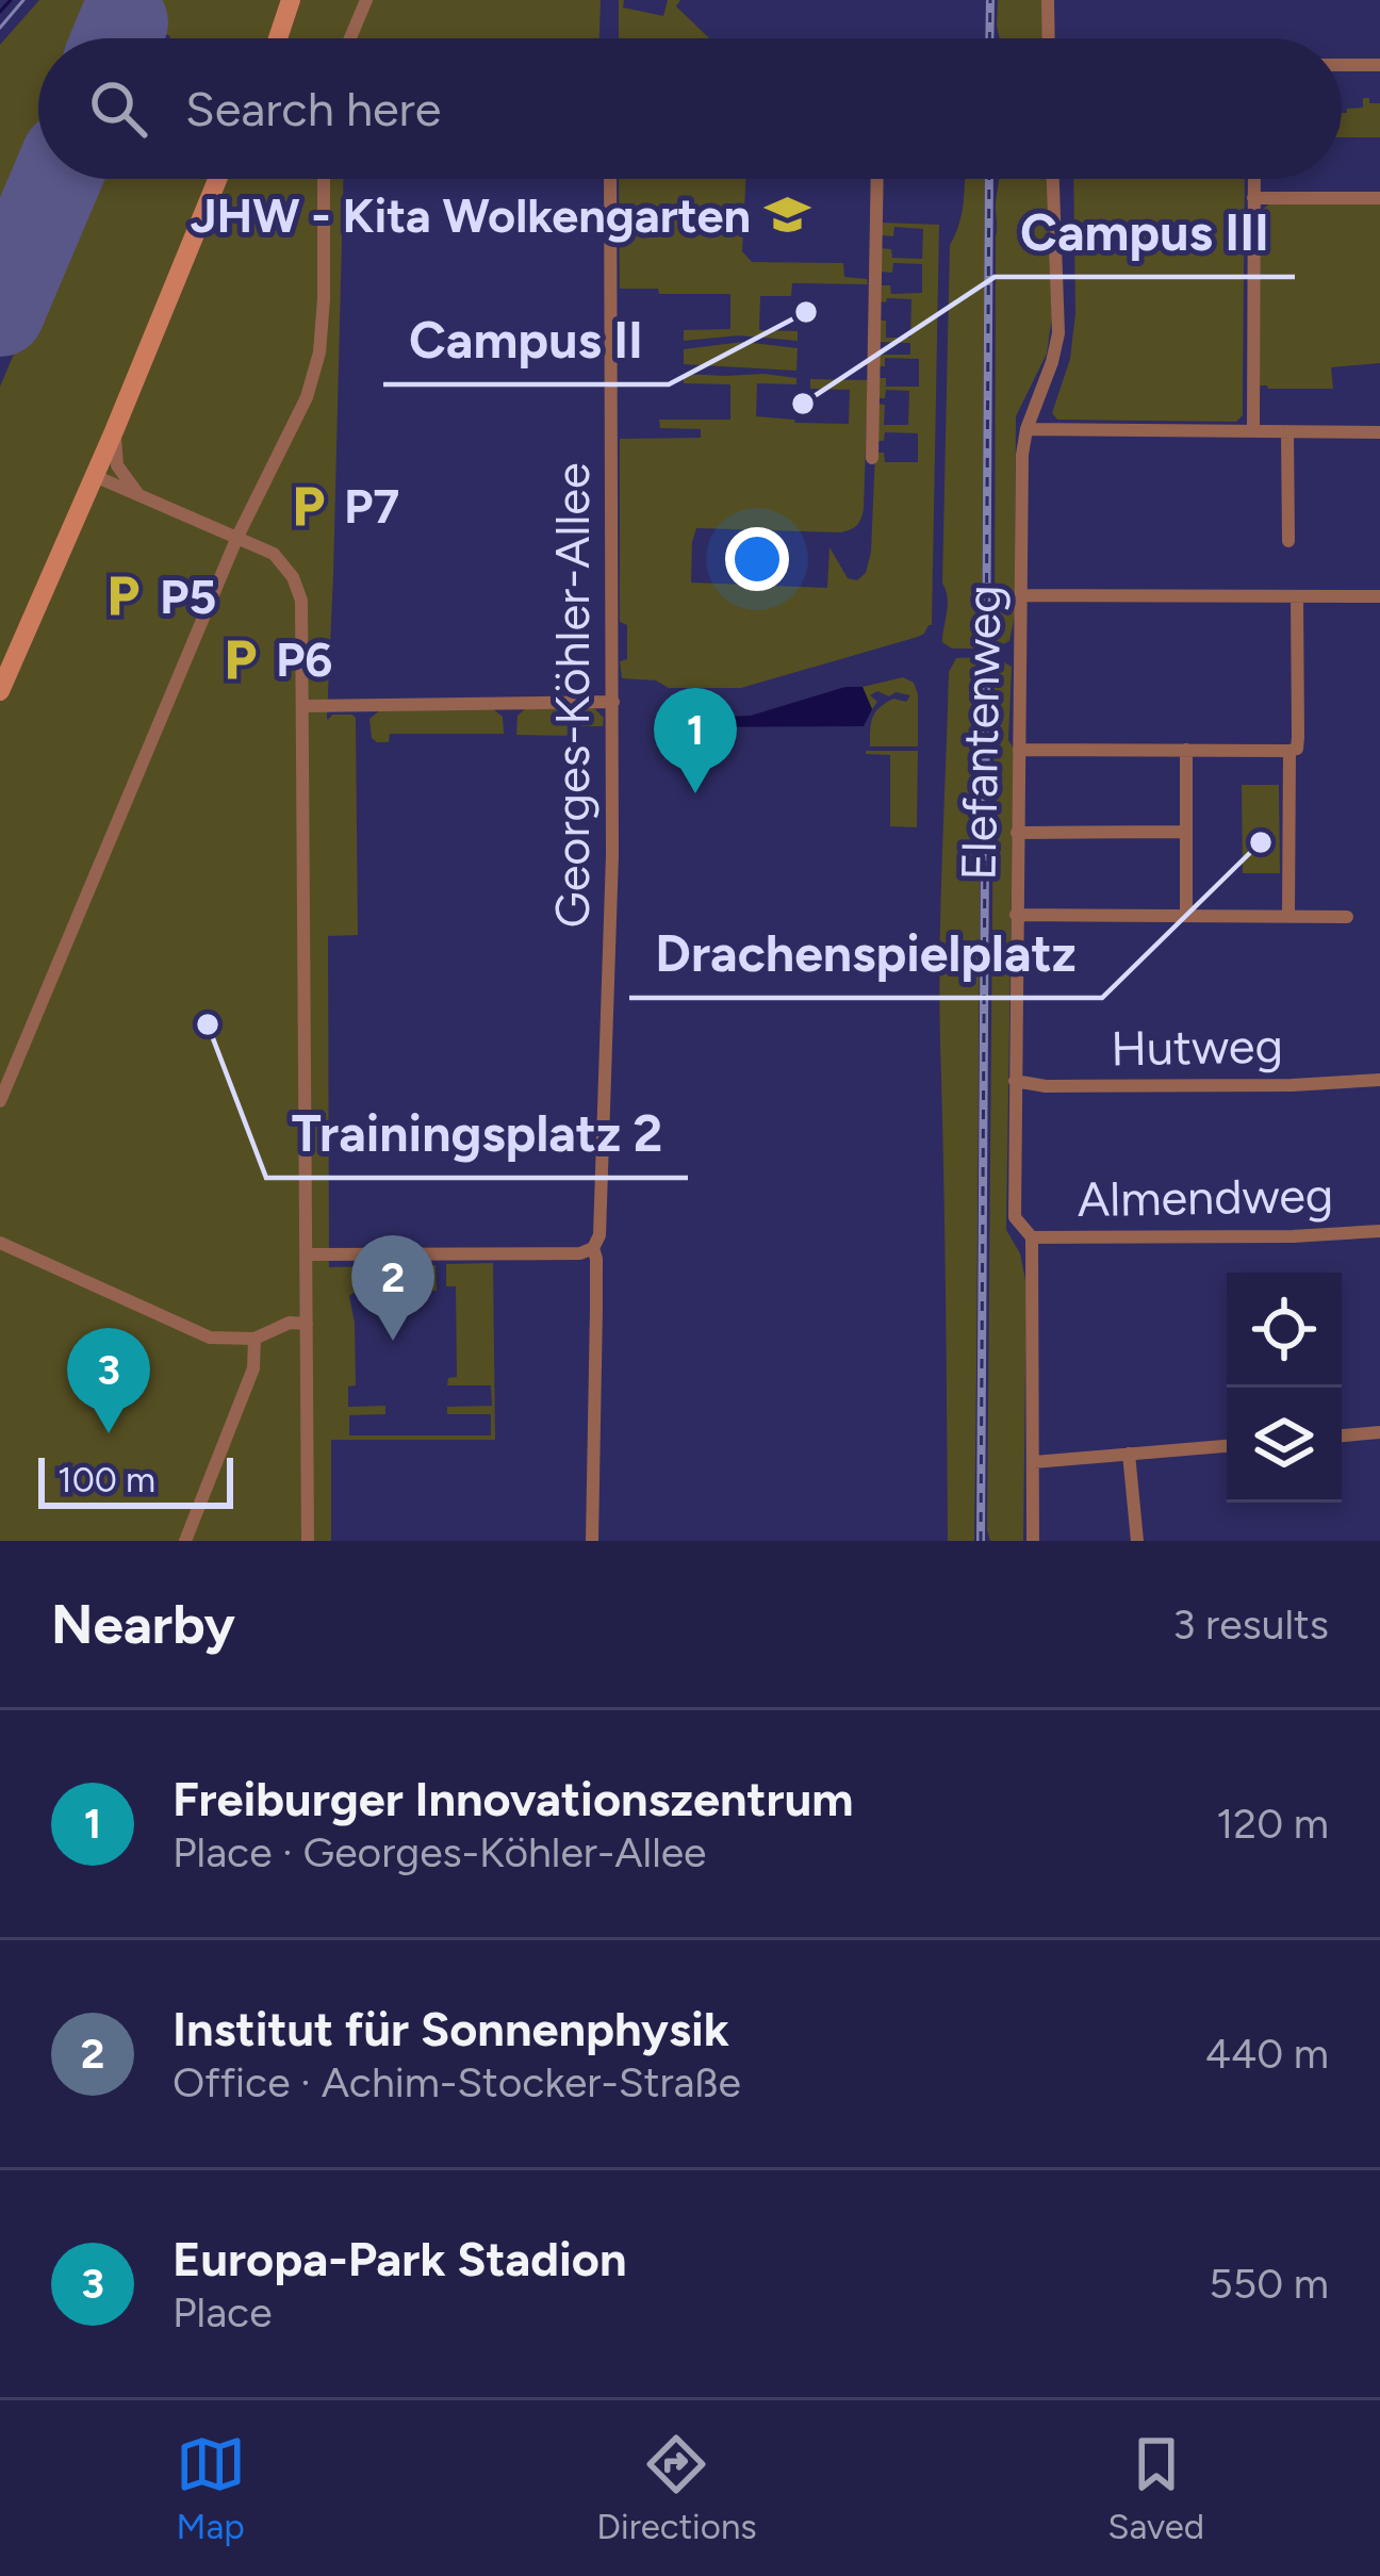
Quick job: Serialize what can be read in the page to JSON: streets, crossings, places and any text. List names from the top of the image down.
{
  "streets": {
    "street": [
      "Georges-Köhler-Allee",
      "Elefantenweg",
      "Hutweg",
      "Almendweg"
    ]
  },
  "crossings": [
    ["Elefantenweg", "Hutweg"],
    ["Elefantenweg", "Almendweg"]
  ],
  "places": {
    "school or university": ["JHW - Kita Wolkengarten"],
    "other": [
      "Campus II",
      "Campus III",
      "Drachenspielplatz",
      "Trainingsplatz 2"
    ],
    "parking": ["P7", "P5", "P6"]
  },
  "scale_bar": "100 m",
  "page": {
    "search": "Search here",
    "pins": ["1", "2", "3"],
    "scale": "100 m",
    "heading": ["Nearby", "3 results"],
    "list": [
      {
        "mark": "1",
        "name": "Freiburger Innovationszentrum",
        "note": "Place · Georges-Köhler-Allee",
        "value": "120 m"
      },
      {
        "mark": "2",
        "name": "Institut für Sonnenphysik",
        "note": "Office · Achim-Stocker-Straße",
        "value": "440 m"
      },
      {
        "mark": "3",
        "name": "Europa-Park Stadion",
        "note": "Place",
        "value": "550 m"
      }
    ],
    "nav": ["Map", "Directions", "Saved"]
  }
}
